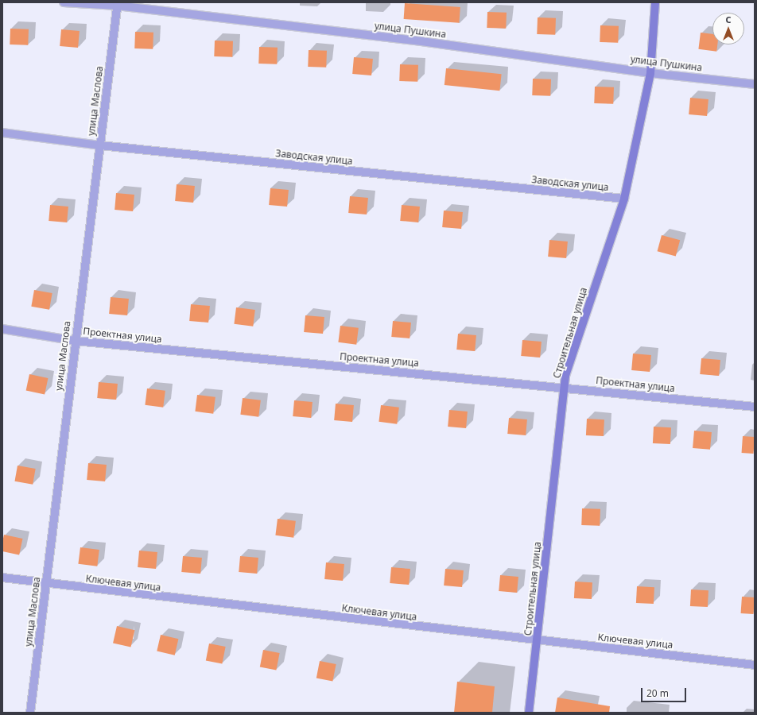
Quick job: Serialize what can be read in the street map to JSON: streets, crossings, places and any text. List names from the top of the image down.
{
  "streets": {
    "street": [
      "улица Пушкина",
      "улица Маслова",
      "Заводская улица",
      "Строительная улица",
      "Проектная улица",
      "Ключевая улица"
    ]
  },
  "crossings": [
    ["улица Пушкина", "улица Маслова"],
    ["улица Пушкина", "Строительная улица"],
    ["улица Маслова", "Заводская улица"],
    ["улица Маслова", "Проектная улица"],
    ["улица Маслова", "Ключевая улица"],
    ["Заводская улица", "Строительная улица"],
    ["Строительная улица", "Проектная улица"],
    ["Строительная улица", "Ключевая улица"]
  ],
  "scale_bar": "20 m",
  "north": "top"
}
